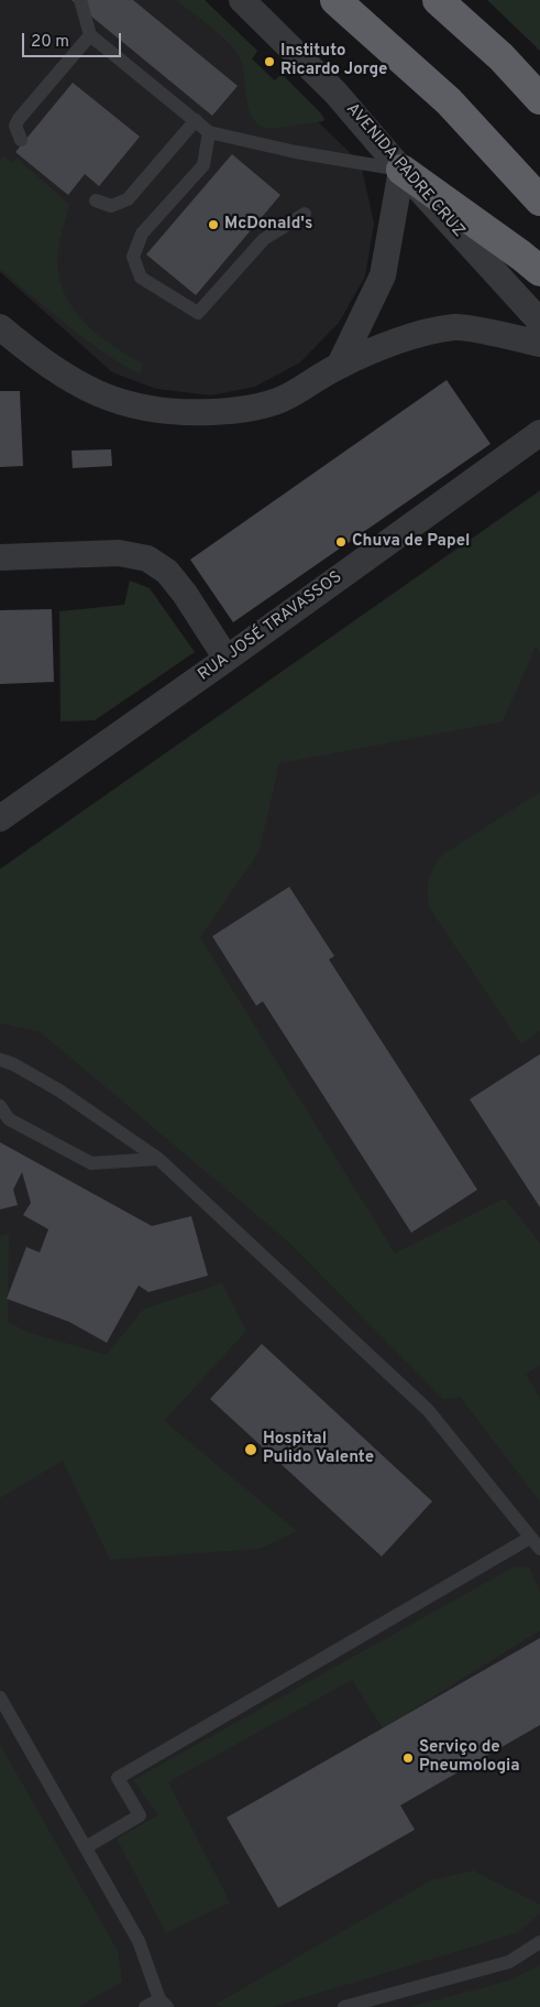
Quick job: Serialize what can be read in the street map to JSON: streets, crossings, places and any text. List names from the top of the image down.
{
  "streets": {
    "street": ["AVENIDA PADRE CRUZ", "RUA JOSÉ TRAVASSOS"]
  },
  "places": [
    "Instituto Ricardo Jorge",
    "McDonald's",
    "Chuva de Papel",
    "Hospital Pulido Valente",
    "Serviço de Pneumologia"
  ],
  "scale_bar": "20 m"
}
